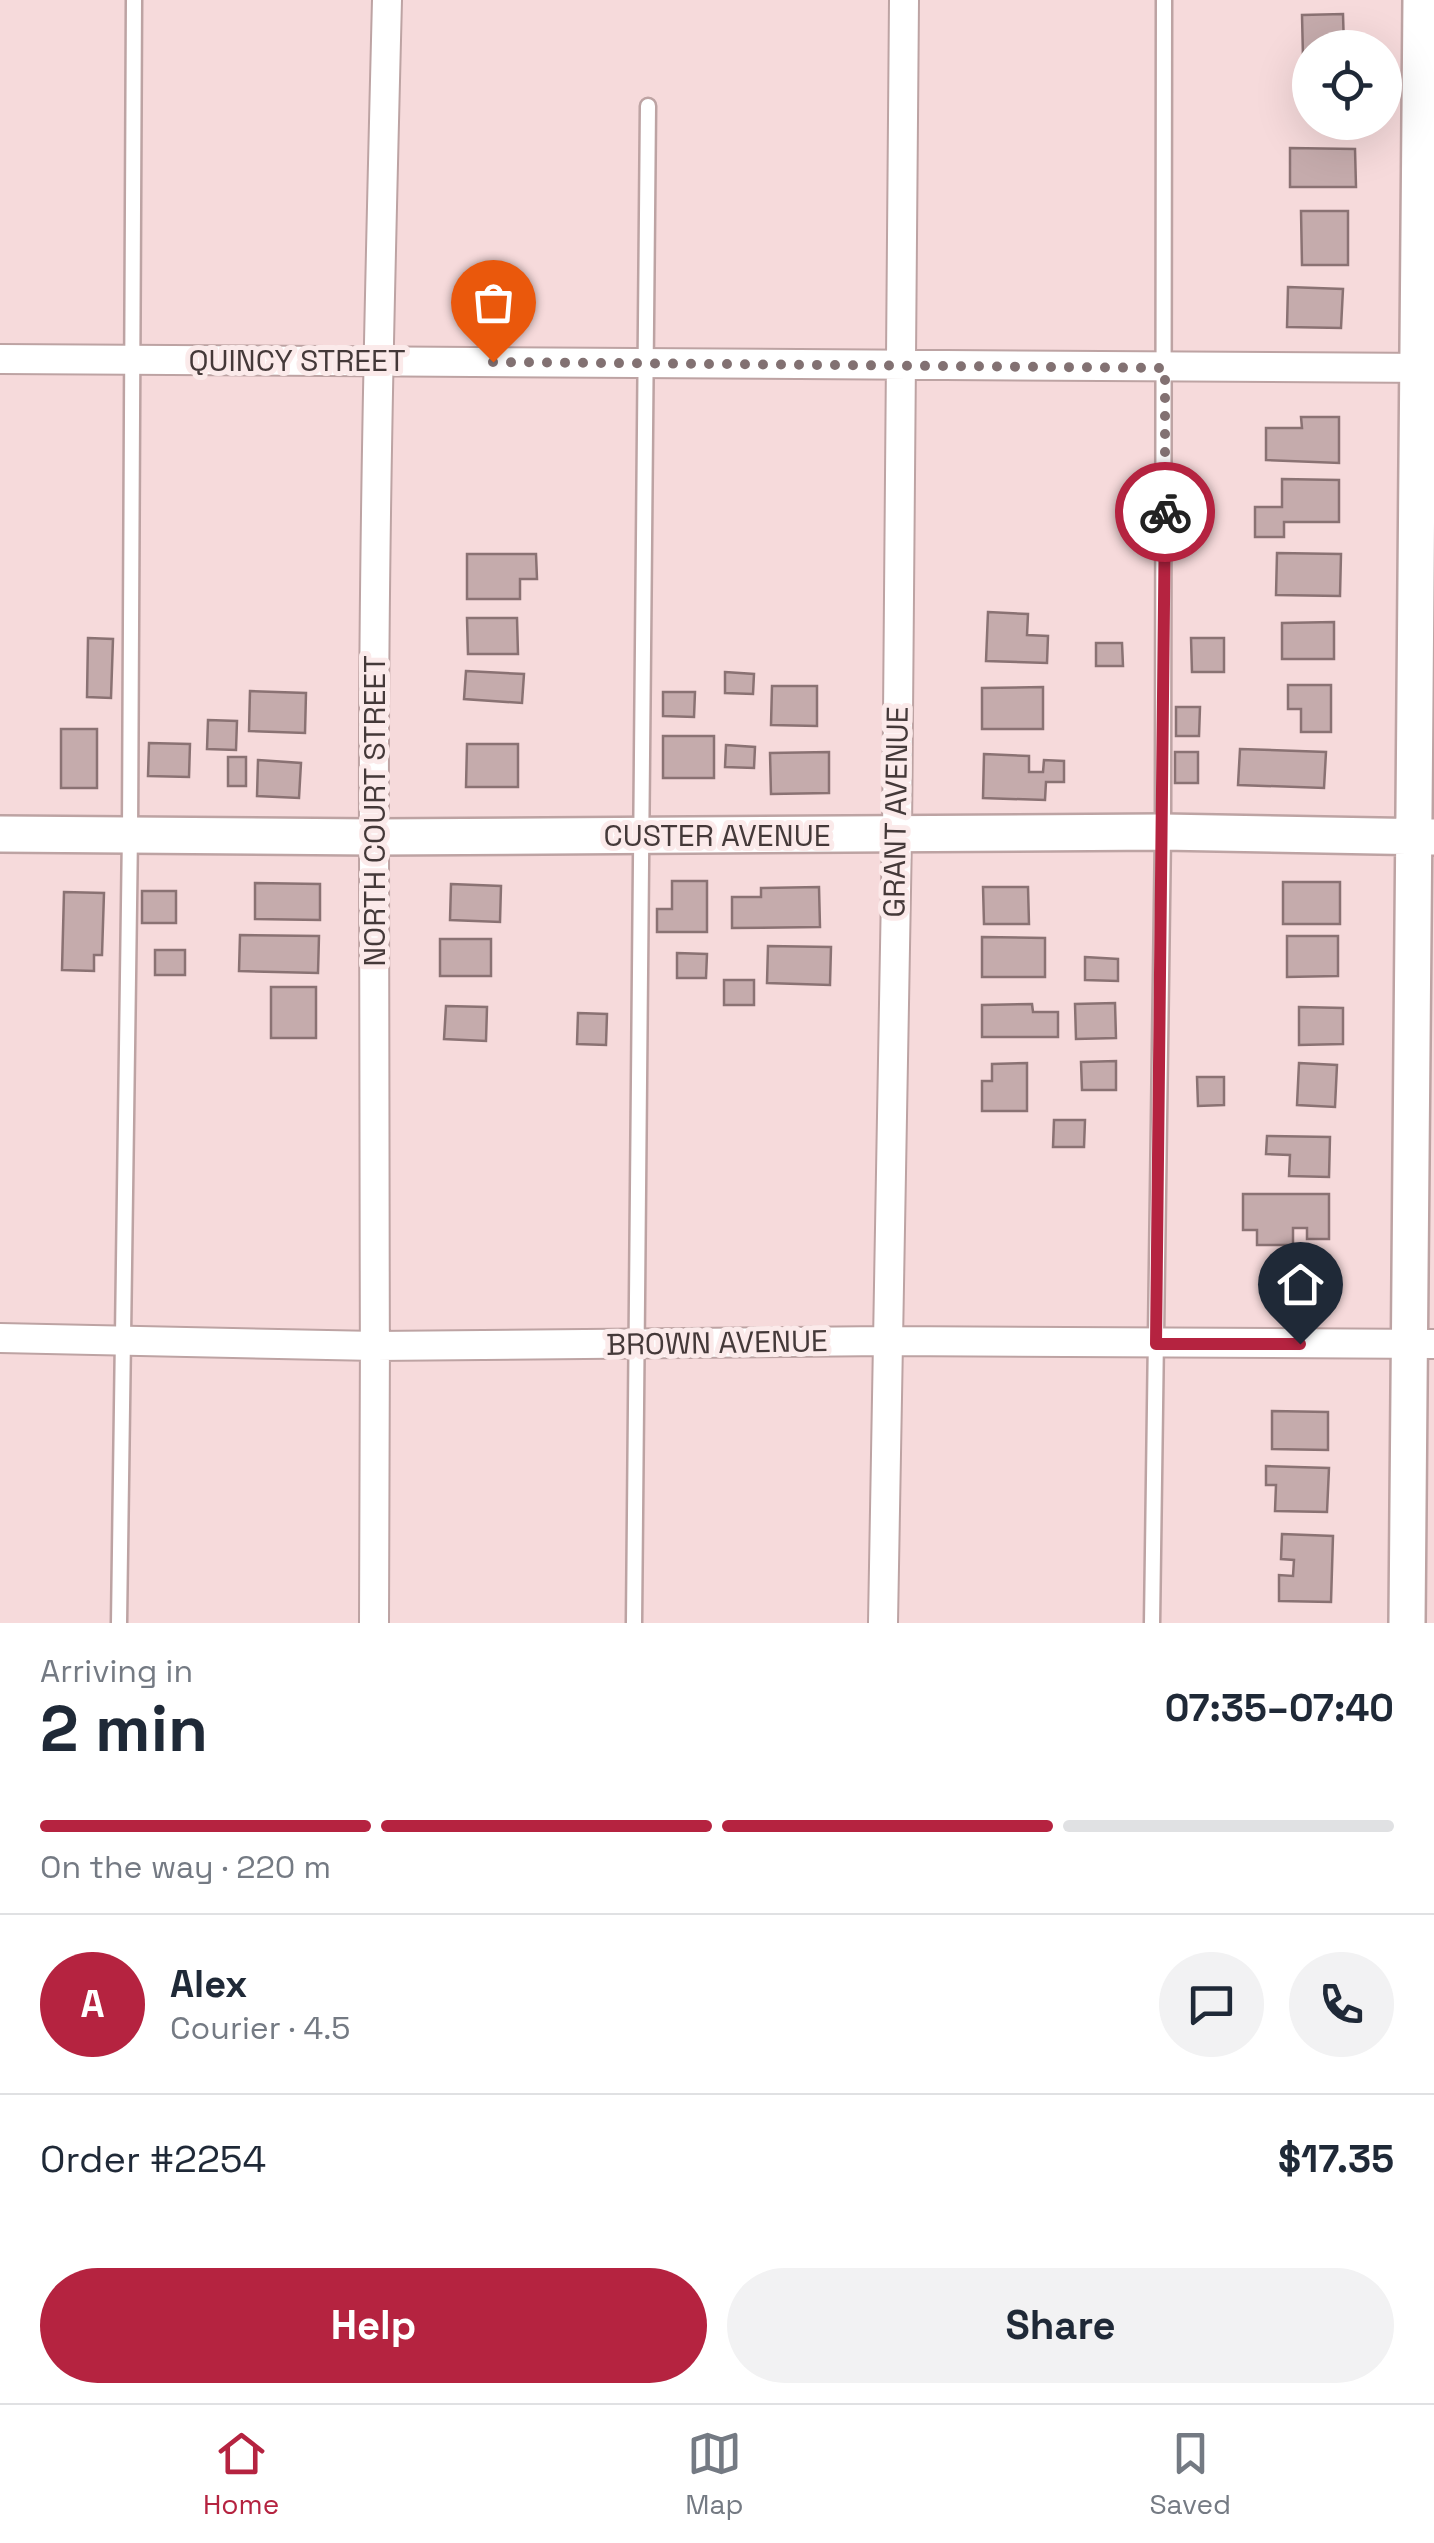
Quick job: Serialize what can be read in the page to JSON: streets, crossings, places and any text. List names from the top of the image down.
{
  "streets": {
    "street": [
      "QUINCY STREET",
      "NORTH COURT STREET",
      "GRANT AVENUE",
      "CUSTER AVENUE",
      "BROWN AVENUE"
    ]
  },
  "crossings": [
    ["QUINCY STREET", "NORTH COURT STREET"],
    ["QUINCY STREET", "GRANT AVENUE"],
    ["NORTH COURT STREET", "CUSTER AVENUE"],
    ["NORTH COURT STREET", "BROWN AVENUE"],
    ["GRANT AVENUE", "CUSTER AVENUE"],
    ["GRANT AVENUE", "BROWN AVENUE"]
  ],
  "page": {
    "heading": ["2 min", "Arriving in", "07:35–07:40"],
    "panel": [
      "Alex",
      "Courier · 4.5",
      "Order #2254",
      "$17.35"
    ],
    "bar": "On the way · 220 m",
    "round": "A",
    "buttons": ["Help", "Share"],
    "tabs": ["Home", "Map", "Saved"]
  }
}
